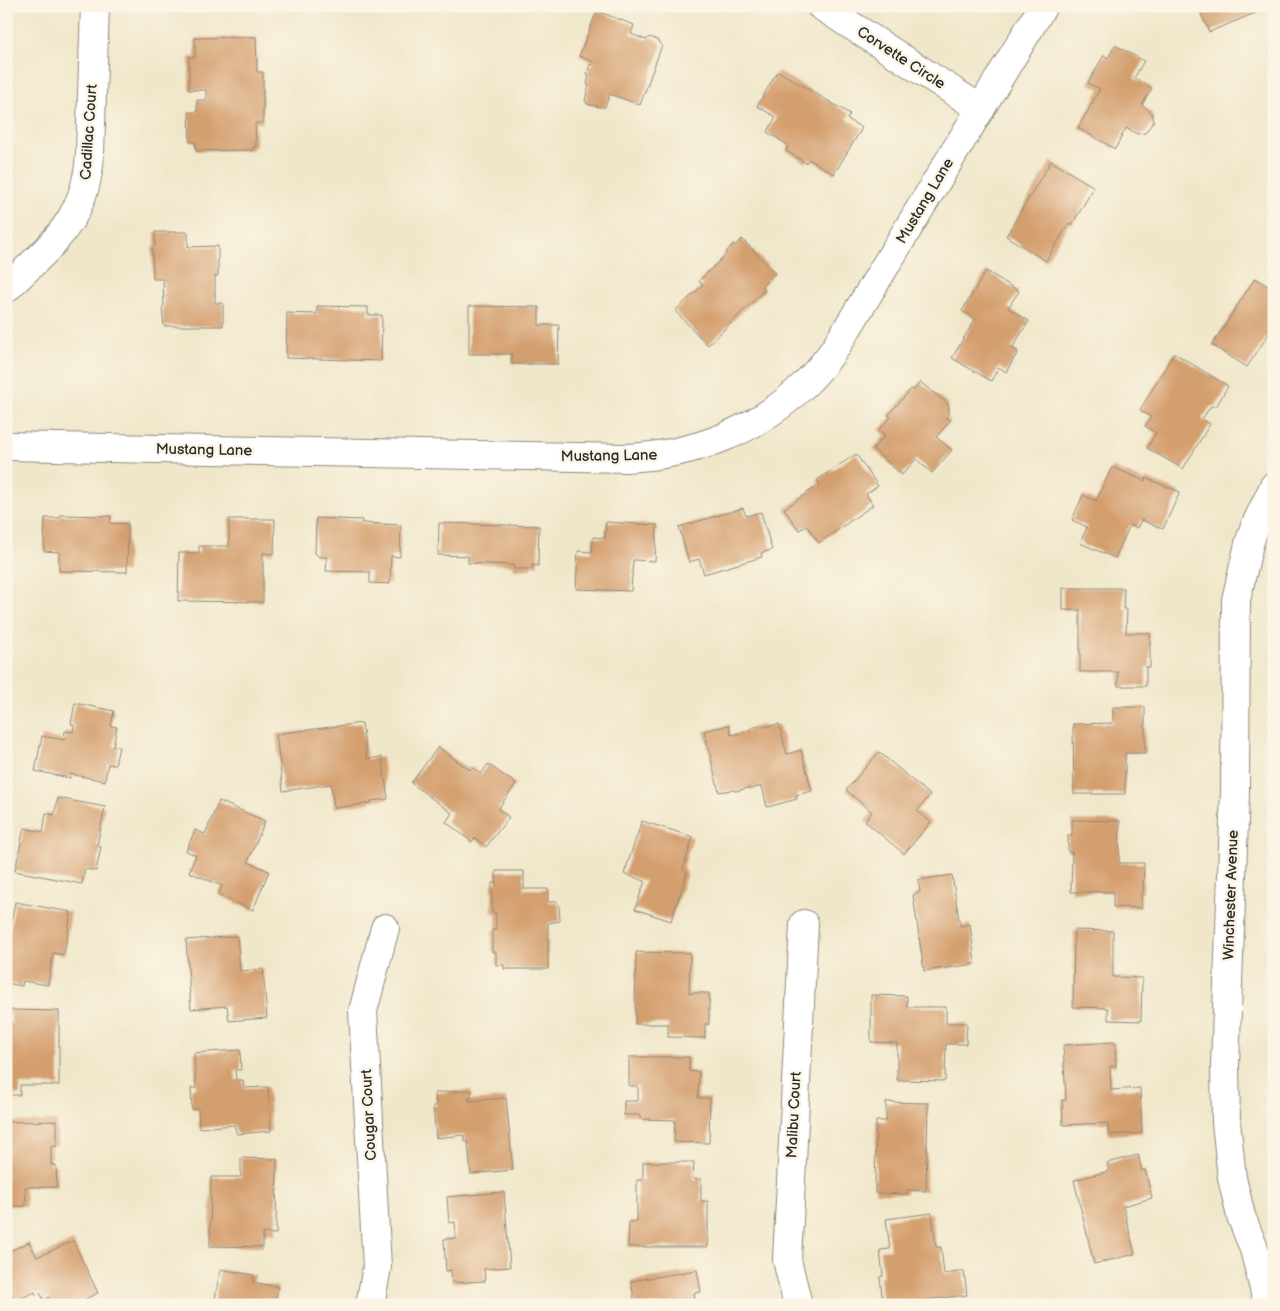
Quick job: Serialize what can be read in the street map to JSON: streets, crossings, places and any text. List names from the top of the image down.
{
  "streets": {
    "street": [
      "Corvette Circle",
      "Cadillac Court",
      "Mustang Lane",
      "Winchester Avenue",
      "Cougar Court",
      "Malibu Court"
    ]
  },
  "crossings": [
    ["Corvette Circle", "Mustang Lane"]
  ]
}
